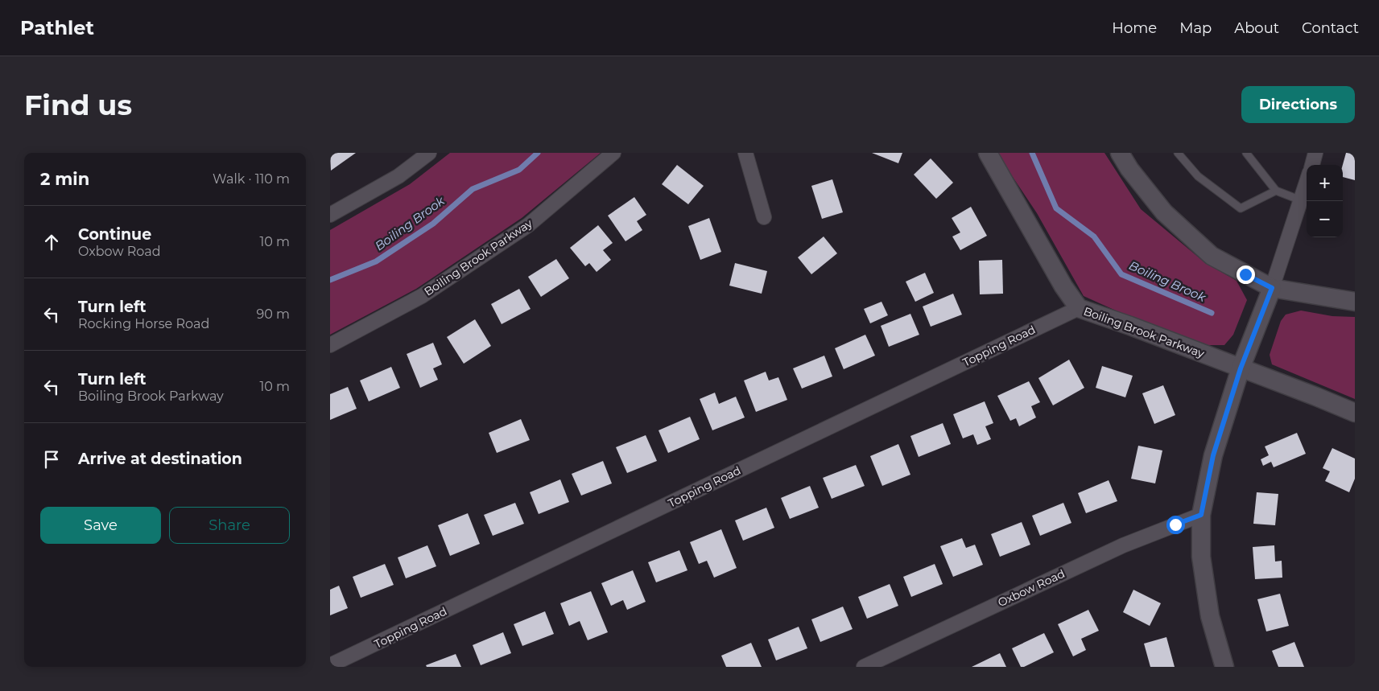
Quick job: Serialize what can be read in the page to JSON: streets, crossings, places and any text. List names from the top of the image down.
{
  "streets": {
    "street": ["Boiling Brook Parkway", "Topping Road", "Oxbow Road"]
  },
  "crossings": [
    ["Boiling Brook Parkway", "Topping Road"]
  ],
  "water": ["Boiling Brook"],
  "page": {
    "header": "Pathlet",
    "nav": [
      "Home",
      "Map",
      "About",
      "Contact"
    ],
    "buttons": [
      "Directions",
      ["Save", "Share"]
    ],
    "title": "Find us",
    "heading": ["2 min", "Walk · 110 m"],
    "map_buttons": ["+", "−"],
    "list": [
      ["Continue", "Oxbow Road", "10 m"],
      ["Turn left", "Rocking Horse Road", "90 m"],
      ["Turn left", "Boiling Brook Parkway", "10 m"],
      "Arrive at destination"
    ]
  }
}
